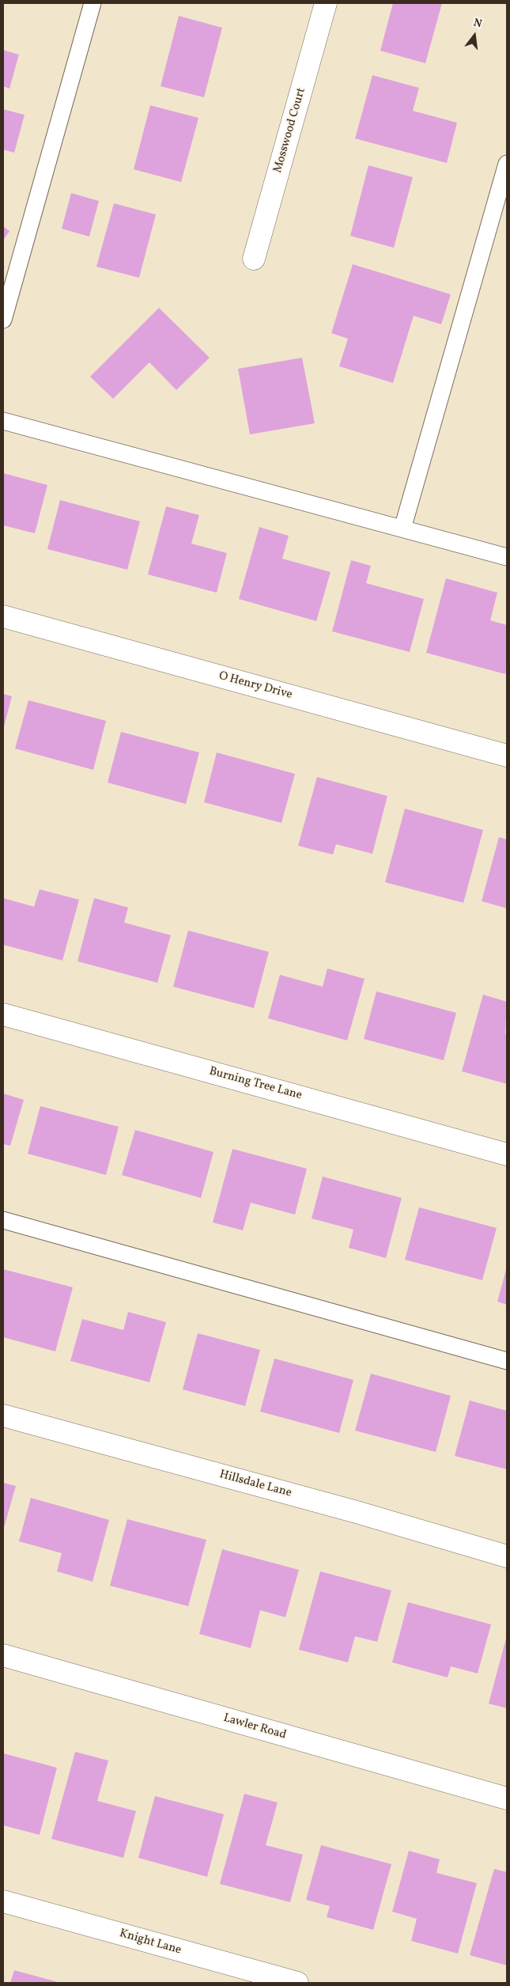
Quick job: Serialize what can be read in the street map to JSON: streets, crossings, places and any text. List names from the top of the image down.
{
  "streets": {
    "street": [
      "Mosswood Court",
      "O Henry Drive",
      "Burning Tree Lane",
      "Hillsdale Lane",
      "Lawler Road",
      "Knight Lane"
    ]
  },
  "north": "top"
}
